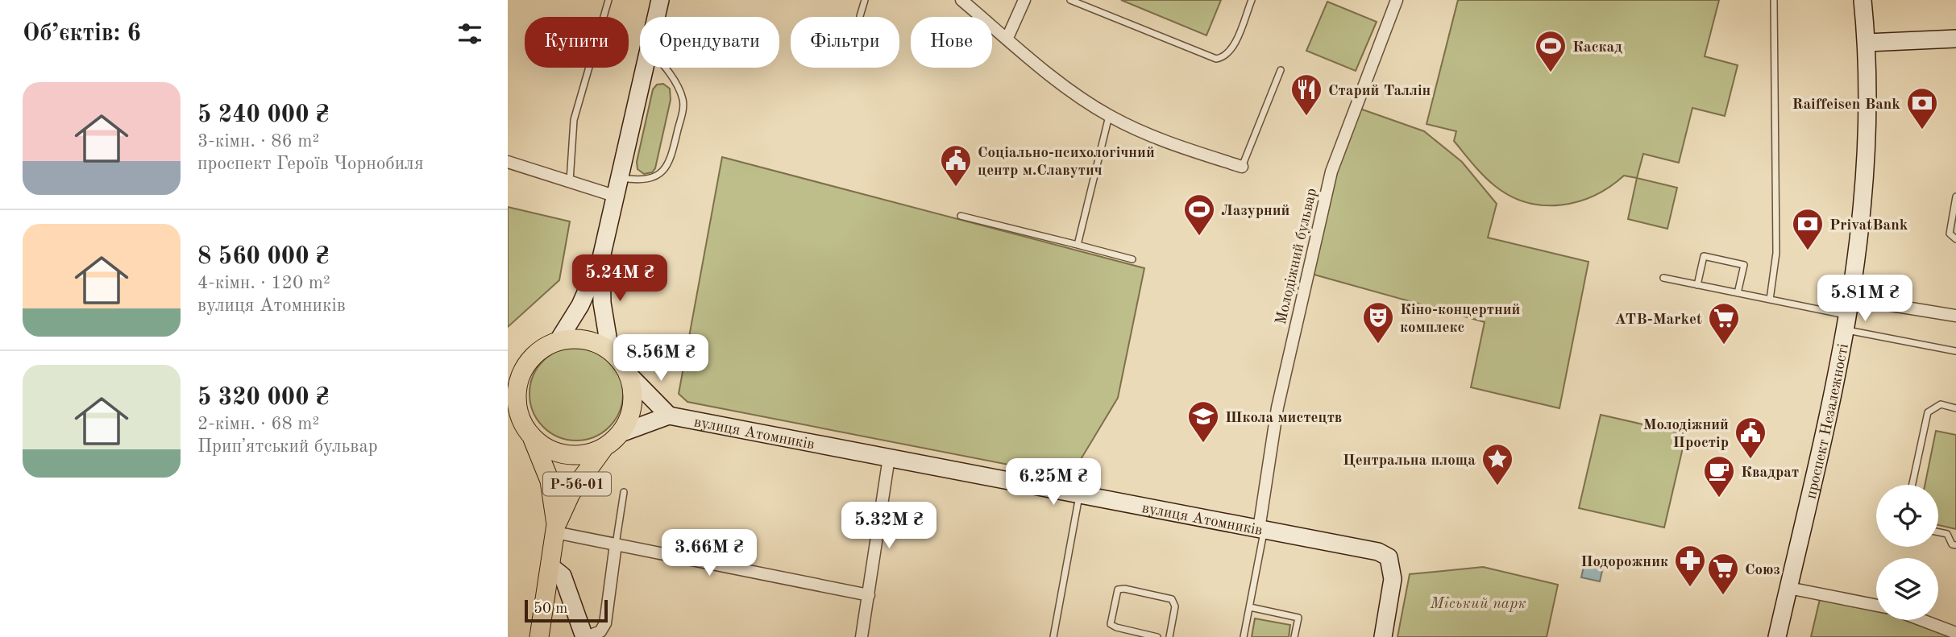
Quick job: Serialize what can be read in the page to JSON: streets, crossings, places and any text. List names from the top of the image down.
{
  "streets": {
    "main road": ["Р-56-01"],
    "street": ["Молодіжний бульвар", "проспект Незалежності", "вулиця Атомників"]
  },
  "crossings": [
    ["Молодіжний бульвар", "вулиця Атомників"]
  ],
  "parks": ["Міський парк"],
  "places": {
    "sports": ["Каскад", "Лазурний"],
    "restaurant": ["Старий Таллін"],
    "bank": ["Raiffeisen Bank", "PrivatBank"],
    "public building": ["Соціально-психологічний центр м.Славутич", "Молодіжний Простір"],
    "theatre": ["Кіно-концертний комплекс"],
    "supermarket": ["ATB-Market", "Союз"],
    "school or university": ["Школа мистецтв"],
    "place": ["Центральна площа"],
    "cafe": ["Квадрат"],
    "pharmacy": ["Подорожник"]
  },
  "scale_bar": "50 m",
  "page": {
    "heading": "Об’єктів: 6",
    "chip": [
      "Купити",
      "Орендувати",
      "Фільтри",
      "Нове"
    ],
    "list": [
      {
        "name": "5 240 000 ₴",
        "note": "3-кімн. · 86 m² · проспект Героїв Чорнобиля"
      },
      {
        "name": "8 560 000 ₴",
        "note": "4-кімн. · 120 m² · вулиця Атомників"
      },
      {
        "name": "5 320 000 ₴",
        "note": "2-кімн. · 68 m² · Припʼятський бульвар"
      }
    ],
    "price": [
      "5.24M ₴",
      "5.81M ₴",
      "8.56M ₴",
      "6.25M ₴",
      "5.32M ₴",
      "3.66M ₴"
    ],
    "scale": "50 m"
  }
}
